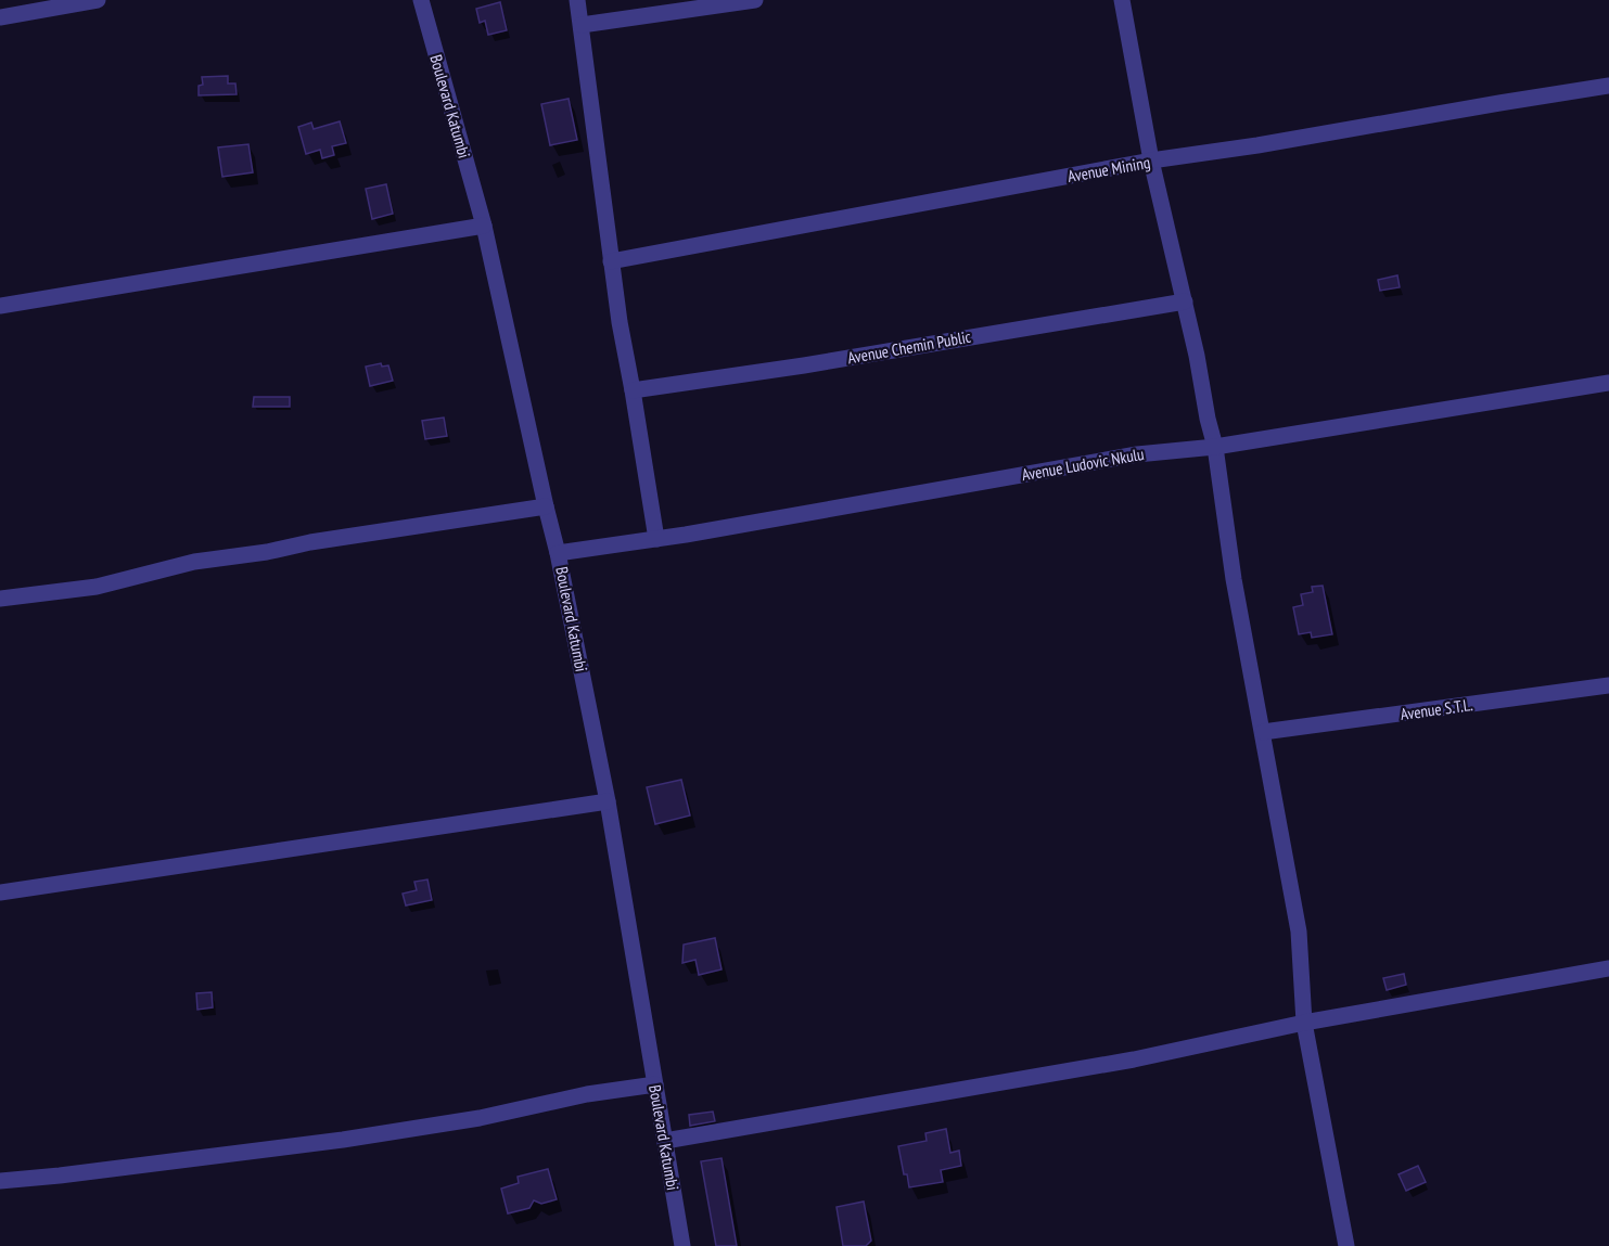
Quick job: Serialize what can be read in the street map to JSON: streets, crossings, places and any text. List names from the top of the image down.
{
  "streets": {
    "street": [
      "Boulevard Katumbi",
      "Avenue Mining",
      "Avenue Chemin Public",
      "Avenue Ludovic Nkulu",
      "Avenue S.T.L."
    ]
  },
  "crossings": [
    ["Boulevard Katumbi", "Avenue Ludovic Nkulu"]
  ]
}
